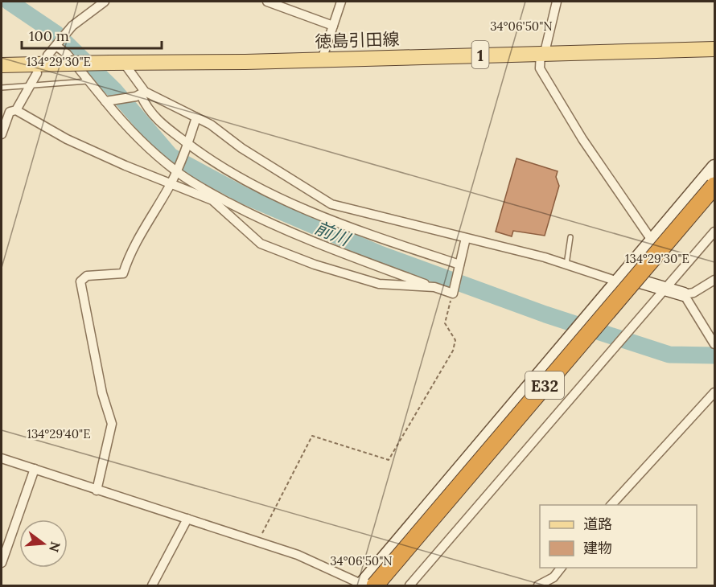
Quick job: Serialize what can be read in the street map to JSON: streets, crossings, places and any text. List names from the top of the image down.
{
  "streets": {
    "highway": ["E32"],
    "main road": ["徳島引田線", "1"]
  },
  "water": ["前川"],
  "legend": ["道路", "建物"],
  "scale_bar": "100 m",
  "north": "right",
  "coordinates": ["34°06'50\"N", "134°29'30\"E", "134°29'40\"E"]
}
